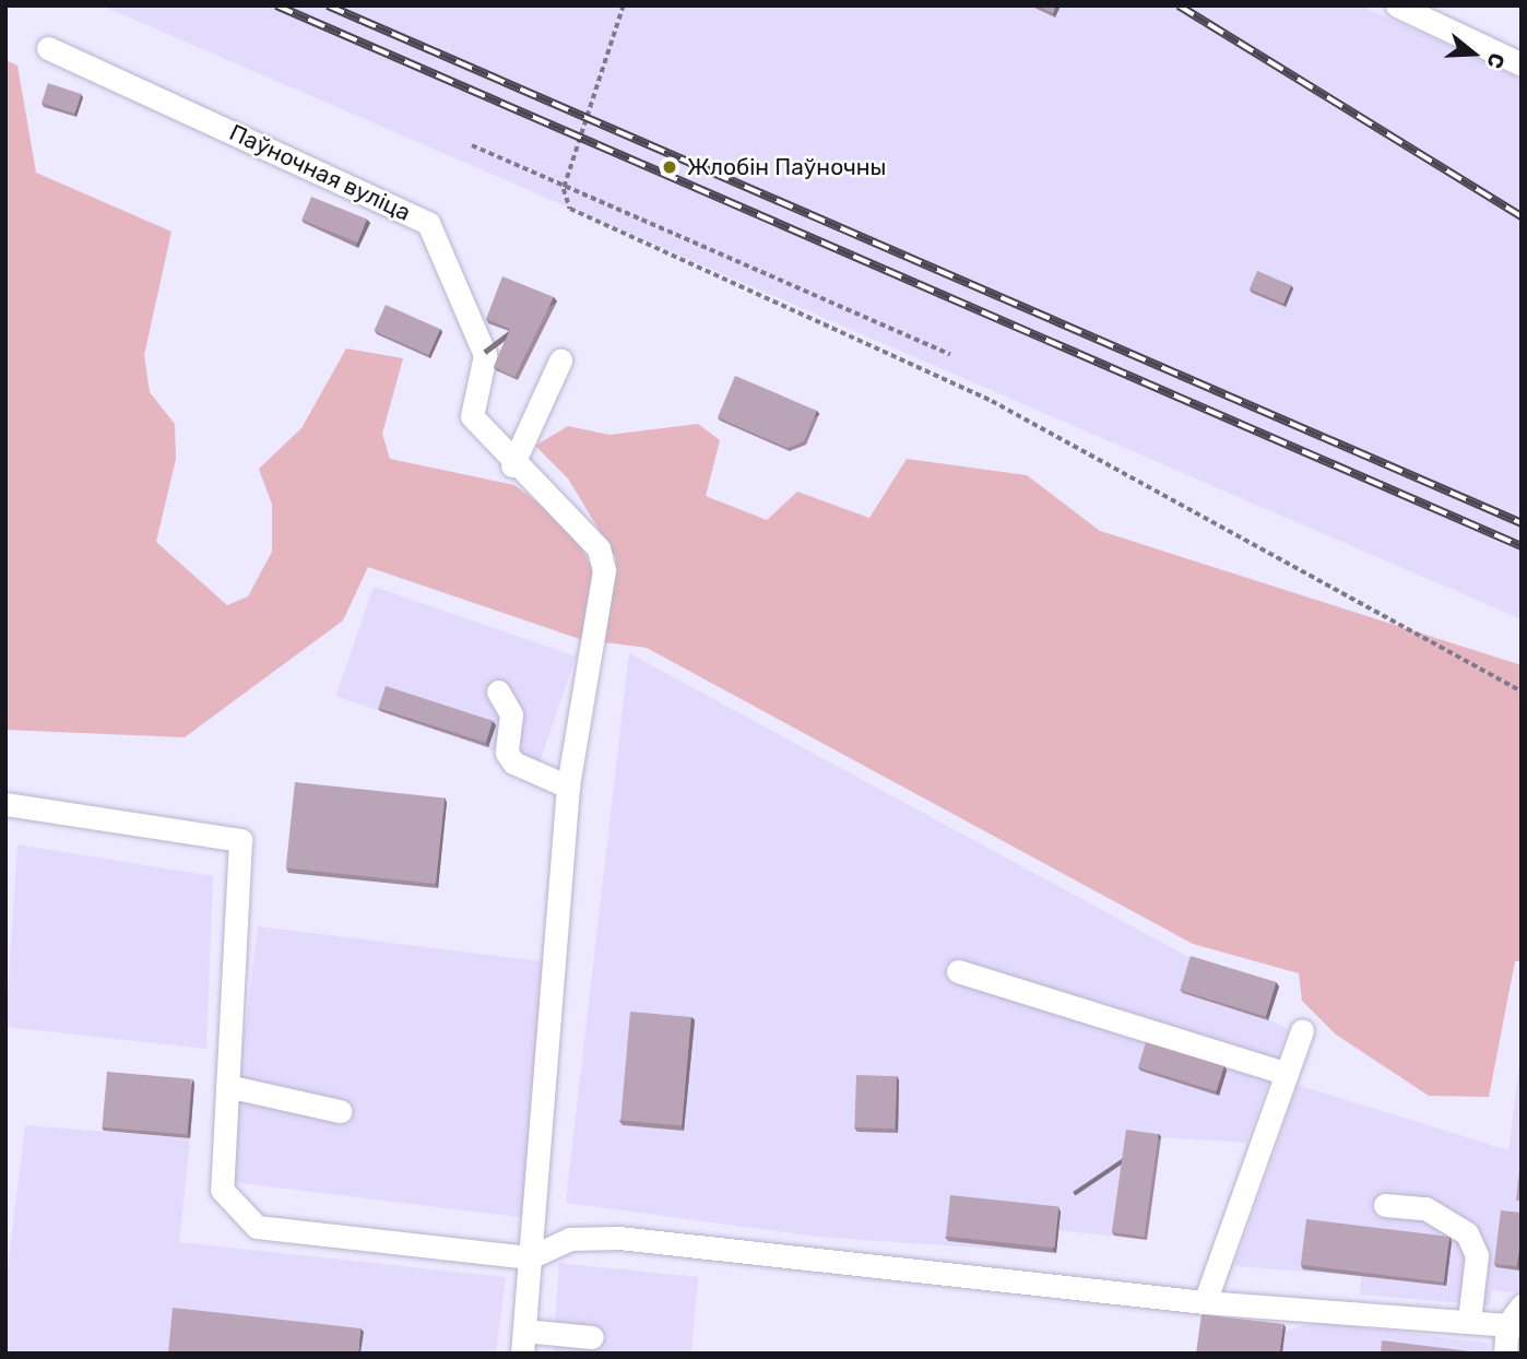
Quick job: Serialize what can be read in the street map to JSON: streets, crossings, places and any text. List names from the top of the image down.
{
  "streets": {
    "lane": ["Паўночная вуліца"]
  },
  "places": ["Жлобін Паўночны"],
  "north": "right"
}
